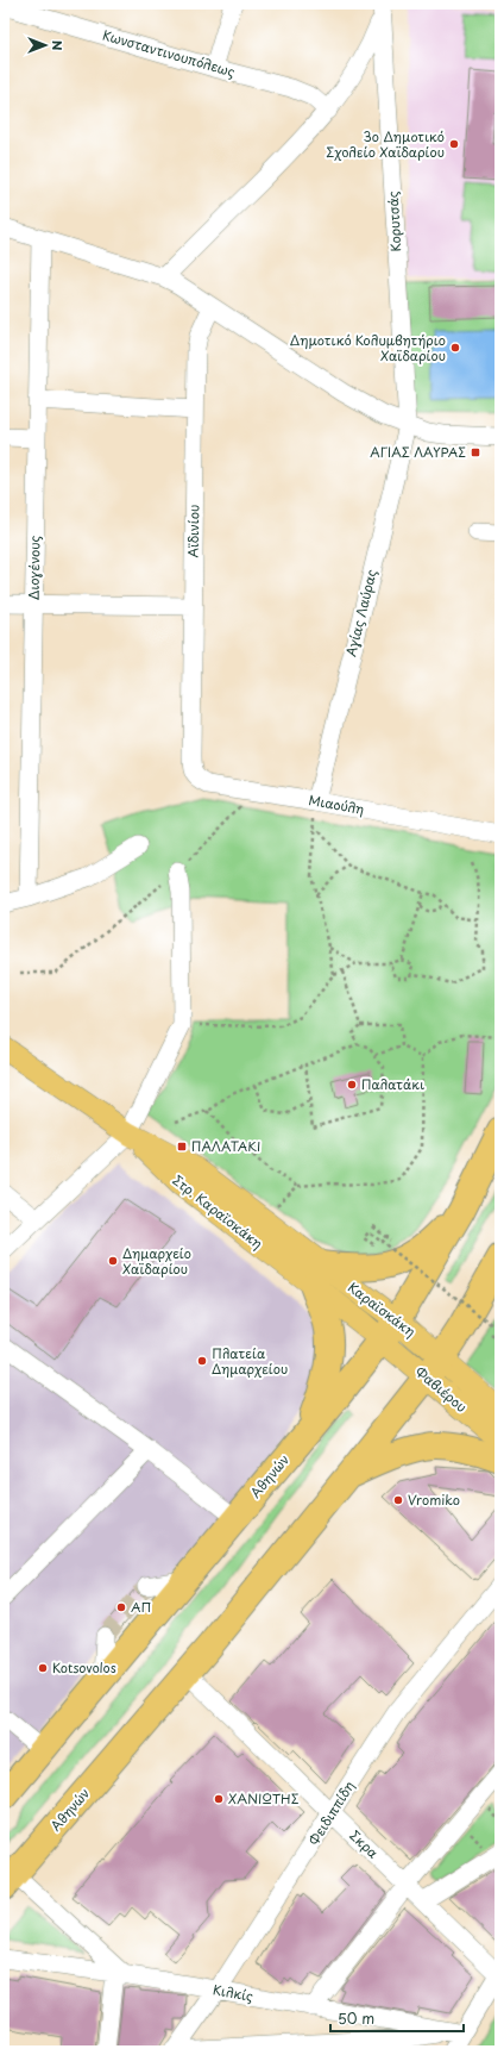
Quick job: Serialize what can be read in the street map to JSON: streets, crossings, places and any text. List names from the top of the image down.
{
  "streets": {
    "highway": ["Αθηνών"],
    "main road": ["Στρ. Καραϊσκάκη", "Καραϊσκάκη", "Φαβιέρου"],
    "street": [
      "Κωνσταντινουπόλεως",
      "Κορυτσάς",
      "Αϊδινίου",
      "Διογένους",
      "Αγίας Λαύρας",
      "Μιαούλη",
      "Φειδιππίδη",
      "Σκρα",
      "Κιλκίς"
    ]
  },
  "crossings": [
    ["Κωνσταντινουπόλεως", "Κορυτσάς"],
    ["Κορυτσάς", "Αγίας Λαύρας"],
    ["Αϊδινίου", "Μιαούλη"],
    ["Αγίας Λαύρας", "Μιαούλη"],
    ["Στρ. Καραϊσκάκη", "Καραϊσκάκη"],
    ["Καραϊσκάκη", "Φαβιέρου"],
    ["Καραϊσκάκη", "Αθηνών"],
    ["Φαβιέρου", "Αθηνών"],
    ["Αθηνών", "Σκρα"],
    ["Φειδιππίδη", "Σκρα"],
    ["Φειδιππίδη", "Κιλκίς"]
  ],
  "places": {
    "other": [
      "3ο Δημοτικό Σχολείο Χαϊδαρίου",
      "Δημοτικό Κολυμβητήριο Χαϊδαρίου",
      "Παλατάκι",
      "Δημαρχείο Χαϊδαρίου",
      "Πλατεία Δημαρχείου",
      "Vromiko",
      "ΑΠ",
      "Kotsovolos",
      "ΧΑΝΙΩΤΗΣ"
    ],
    "transit": ["ΑΓΙΑΣ ΛΑΥΡΑΣ", "ΠΑΛΑΤΑΚΙ"]
  },
  "scale_bar": "50 m",
  "north": "right"
}
